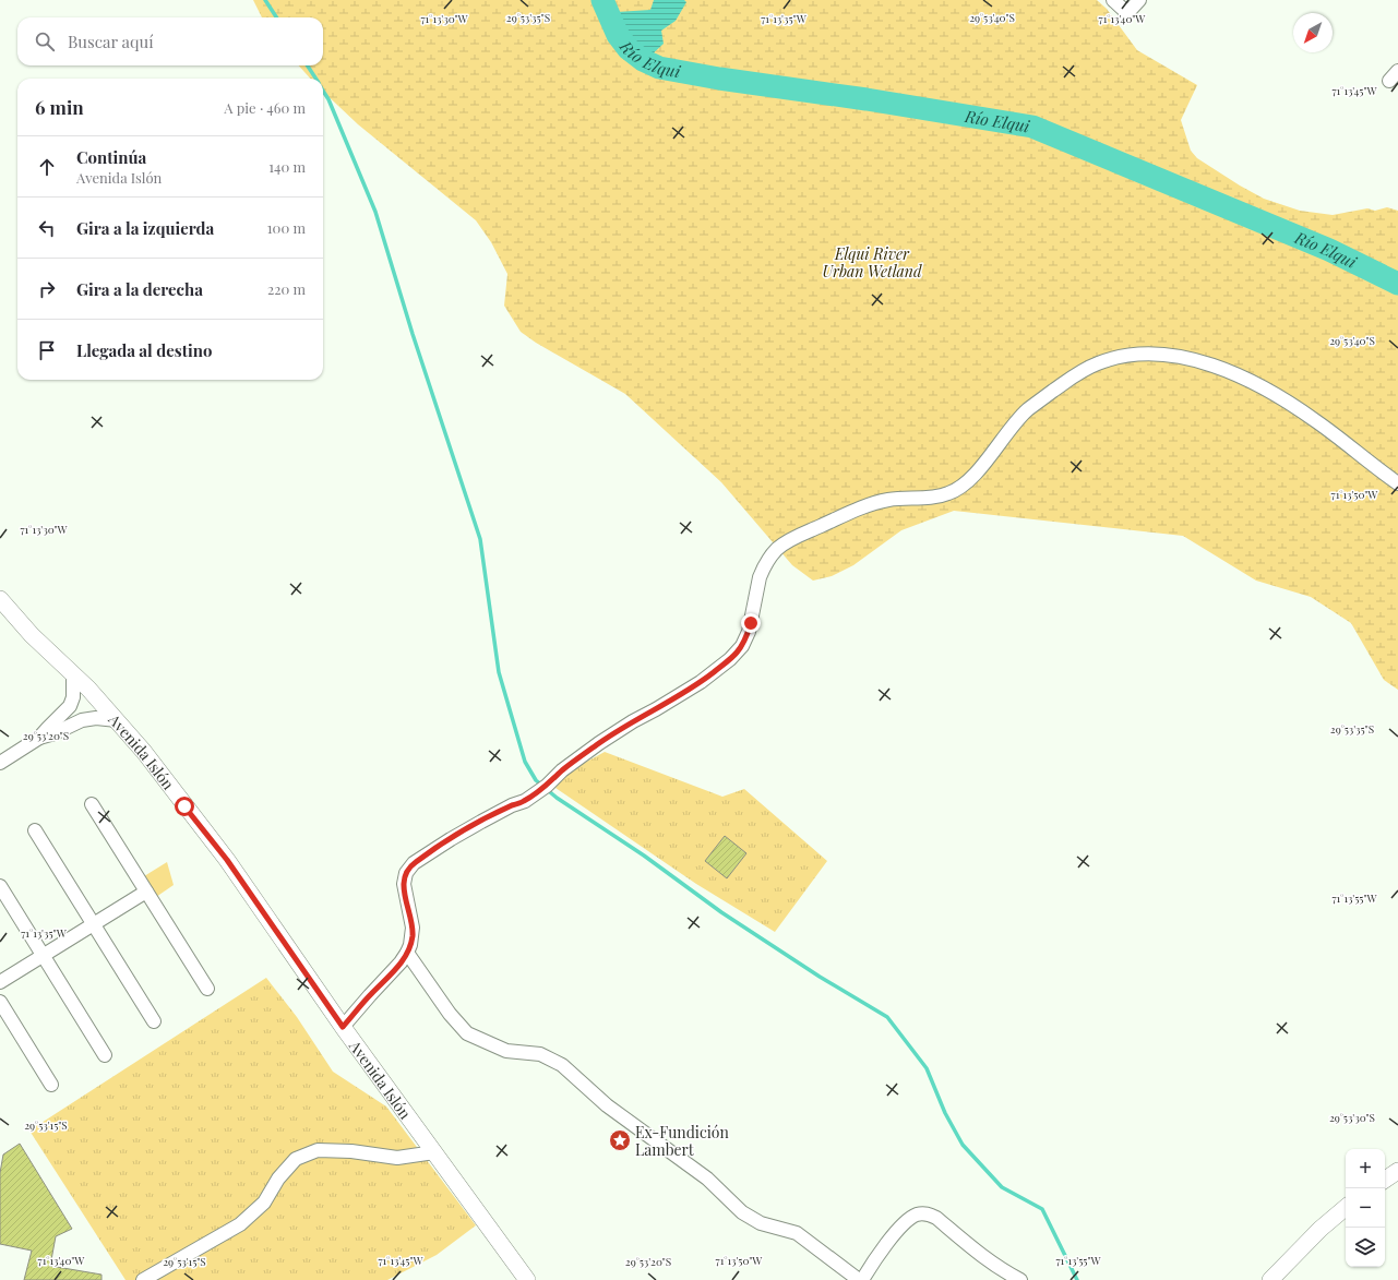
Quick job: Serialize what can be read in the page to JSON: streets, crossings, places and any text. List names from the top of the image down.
{
  "streets": {
    "main road": ["Avenida Islón"]
  },
  "water": ["Río Elqui"],
  "parks": ["Elqui River Urban Wetland"],
  "places": {
    "place": ["Ex-Fundición Lambert"]
  },
  "north": "bottom left",
  "page": {
    "search": "Buscar aquí",
    "heading": ["6 min", "A pie · 460 m"],
    "list": [
      ["Continúa", "Avenida Islón", "140 m"],
      ["Gira a la izquierda", "100 m"],
      ["Gira a la derecha", "220 m"],
      "Llegada al destino"
    ],
    "map_buttons": ["+", "−"]
  },
  "coordinates": [
    "29°53'40\"S",
    "29°53'35\"S",
    "71°13'30\"W",
    "71°13'35\"W",
    "71°13'40\"W",
    "71°13'45\"W",
    "71°13'50\"W",
    "29°53'20\"S",
    "71°13'55\"W",
    "29°53'30\"S",
    "29°53'15\"S"
  ]
}
